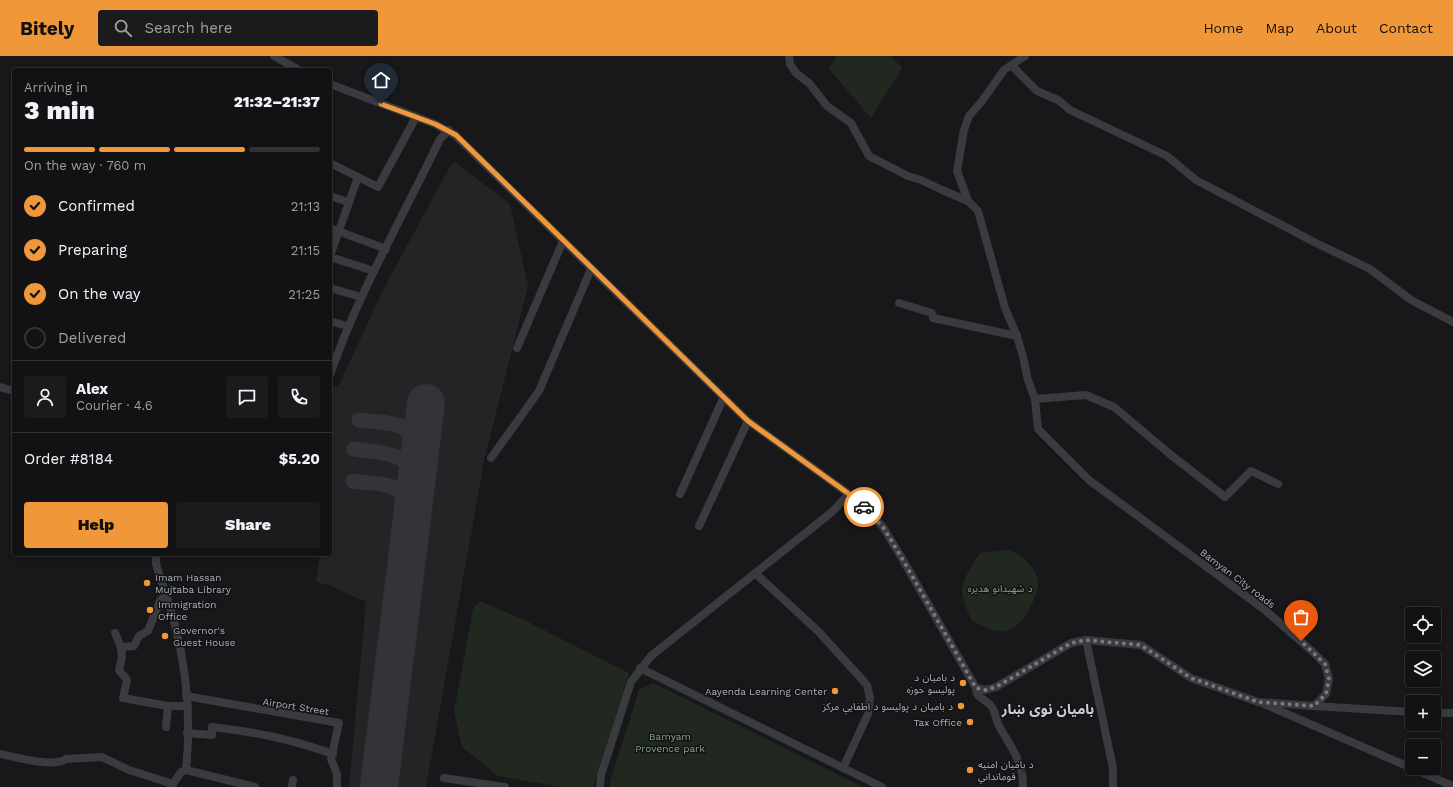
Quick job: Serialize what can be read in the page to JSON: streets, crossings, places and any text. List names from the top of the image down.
{
  "streets": {
    "street": ["Bamyan City roads", "Airport Street"]
  },
  "districts": ["باميان نوی ښار"],
  "parks": ["د شهیدانو هدیره", "Bamyam Provence park"],
  "places": [
    "Imam Hassan Mujtaba Library",
    "Immigration Office",
    "Governor's Guest House",
    "د بامیان د پولیسو حوزه",
    "Aayenda Learning Center",
    "د بامیان د پولیسو د اطفايې مرکز",
    "Tax Office",
    "د بامیان امنیه قومانداني"
  ],
  "page": {
    "header": "Bitely",
    "search": "Search here",
    "nav": [
      "Home",
      "Map",
      "About",
      "Contact"
    ],
    "heading": ["3 min", "Arriving in", "21:32–21:37"],
    "panel": [
      "Alex",
      "Courier · 4.6",
      "Order #8184",
      "$5.20"
    ],
    "bar": "On the way · 760 m",
    "list": [
      ["Confirmed", "21:13"],
      ["Preparing", "21:15"],
      ["On the way", "21:25"],
      "Delivered"
    ],
    "buttons": ["Help", "Share"],
    "map_buttons": ["+", "−"]
  }
}
